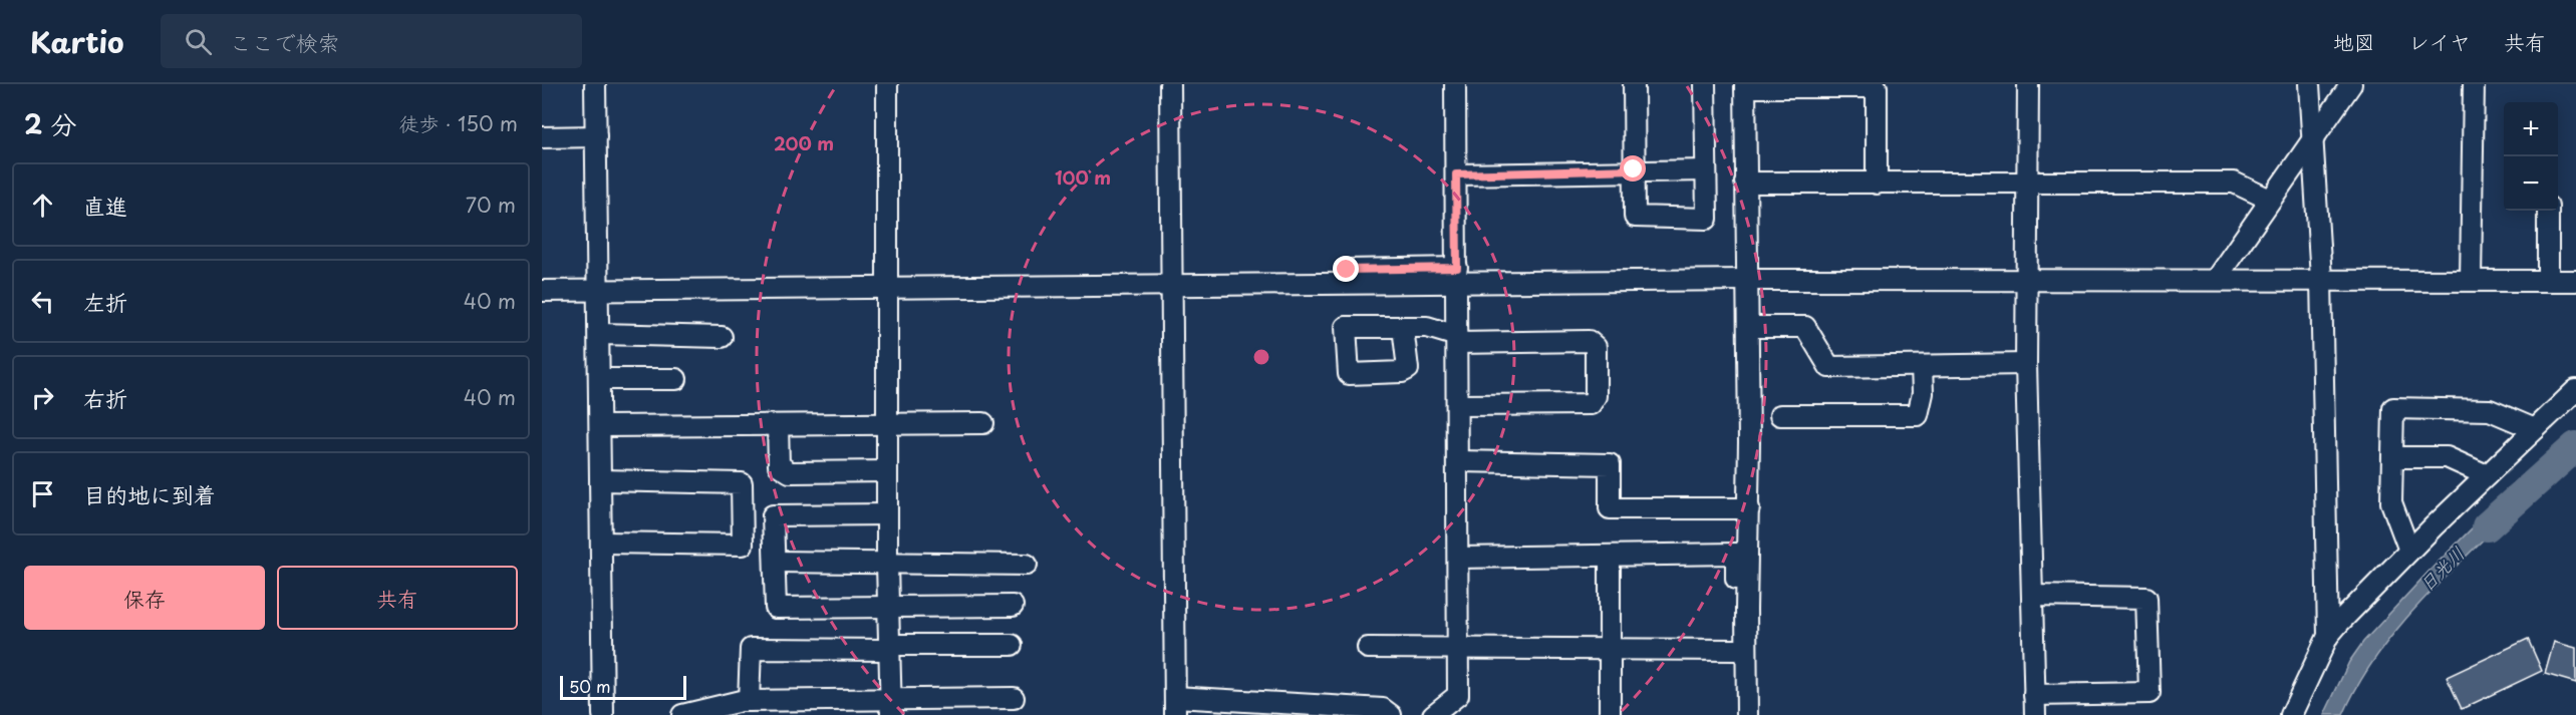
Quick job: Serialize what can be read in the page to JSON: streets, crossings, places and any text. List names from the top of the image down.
{
  "water": ["日光川"],
  "scale_bar": "50 m",
  "page": {
    "header": "Kartio",
    "search": "ここで検索",
    "nav": ["地図", "レイヤ", "共有"],
    "heading": ["2 分", "徒歩 · 150 m"],
    "map_buttons": ["+", "−"],
    "list": [
      ["直進", "70 m"],
      ["左折", "40 m"],
      ["右折", "40 m"],
      "目的地に到着"
    ],
    "buttons": ["保存", "共有"],
    "scale": "50 m"
  },
  "rings": ["200 m", "100 m"]
}
